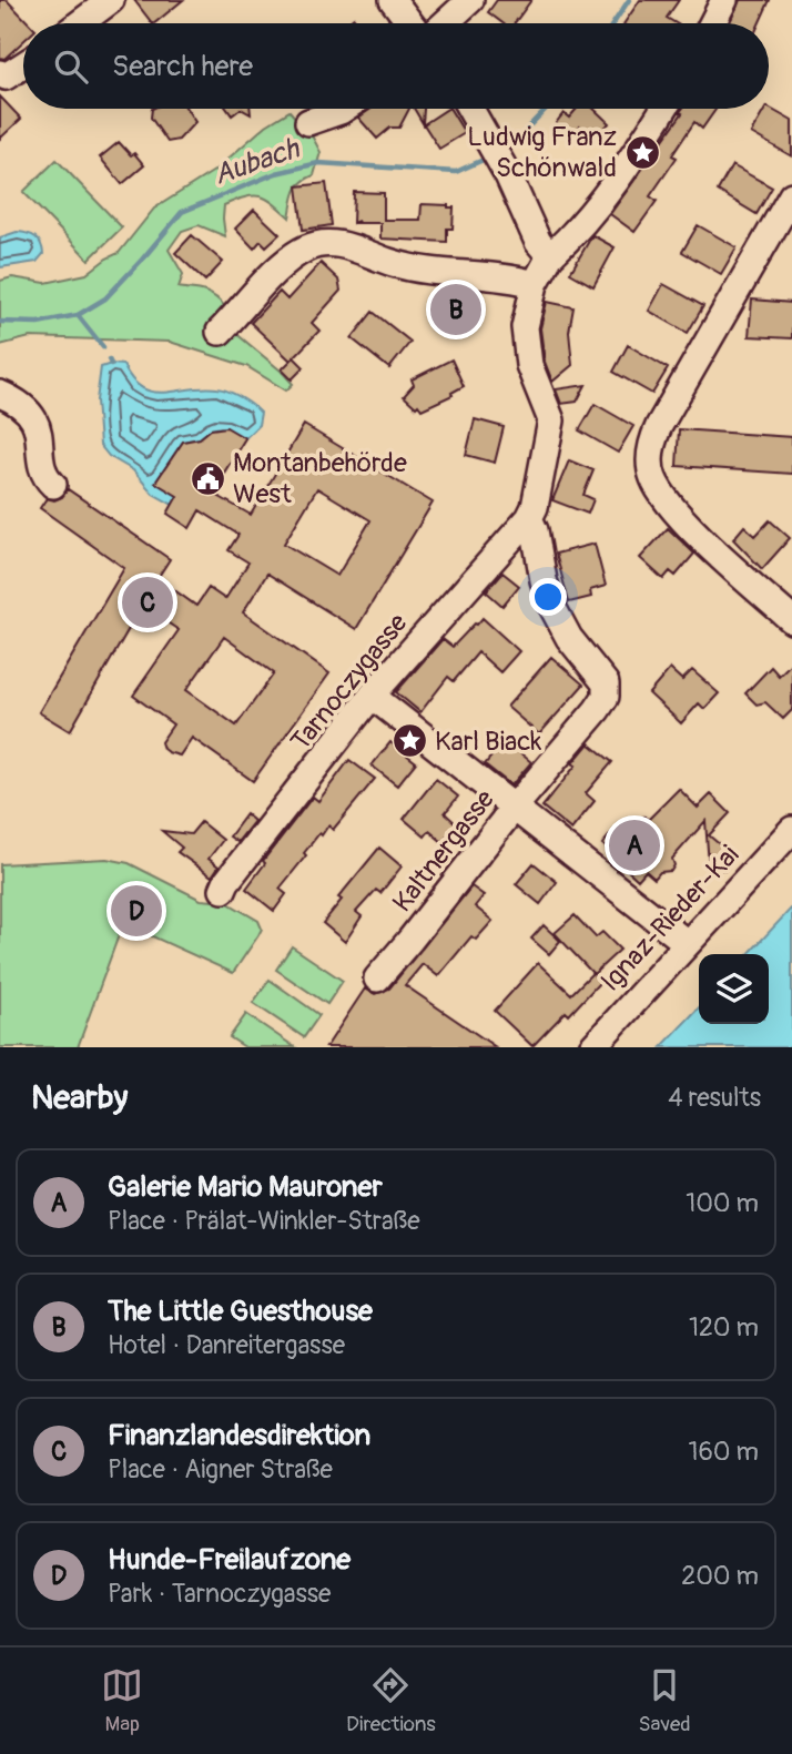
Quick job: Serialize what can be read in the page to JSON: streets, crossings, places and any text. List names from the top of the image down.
{
  "streets": {
    "street": ["Tarnoczygasse", "Kaltnergasse", "Ignaz-Rieder-Kai"]
  },
  "crossings": [
    ["Tarnoczygasse", "Kaltnergasse"]
  ],
  "water": ["Aubach"],
  "places": {
    "place": ["Ludwig Franz Schönwald", "Karl Biack"],
    "public building": ["Montanbehörde West"]
  },
  "page": {
    "search": "Search here",
    "pins": [
      "B",
      "C",
      "A",
      "D"
    ],
    "heading": ["Nearby", "4 results"],
    "list": [
      {
        "mark": "A",
        "name": "Galerie Mario Mauroner",
        "note": "Place · Prälat-Winkler-Straße",
        "value": "100 m"
      },
      {
        "mark": "B",
        "name": "The Little Guesthouse",
        "note": "Hotel · Danreitergasse",
        "value": "120 m"
      },
      {
        "mark": "C",
        "name": "Finanzlandesdirektion",
        "note": "Place · Aigner Straße",
        "value": "160 m"
      },
      {
        "mark": "D",
        "name": "Hunde-Freilaufzone",
        "note": "Park · Tarnoczygasse",
        "value": "200 m"
      }
    ],
    "nav": ["Map", "Directions", "Saved"]
  }
}
